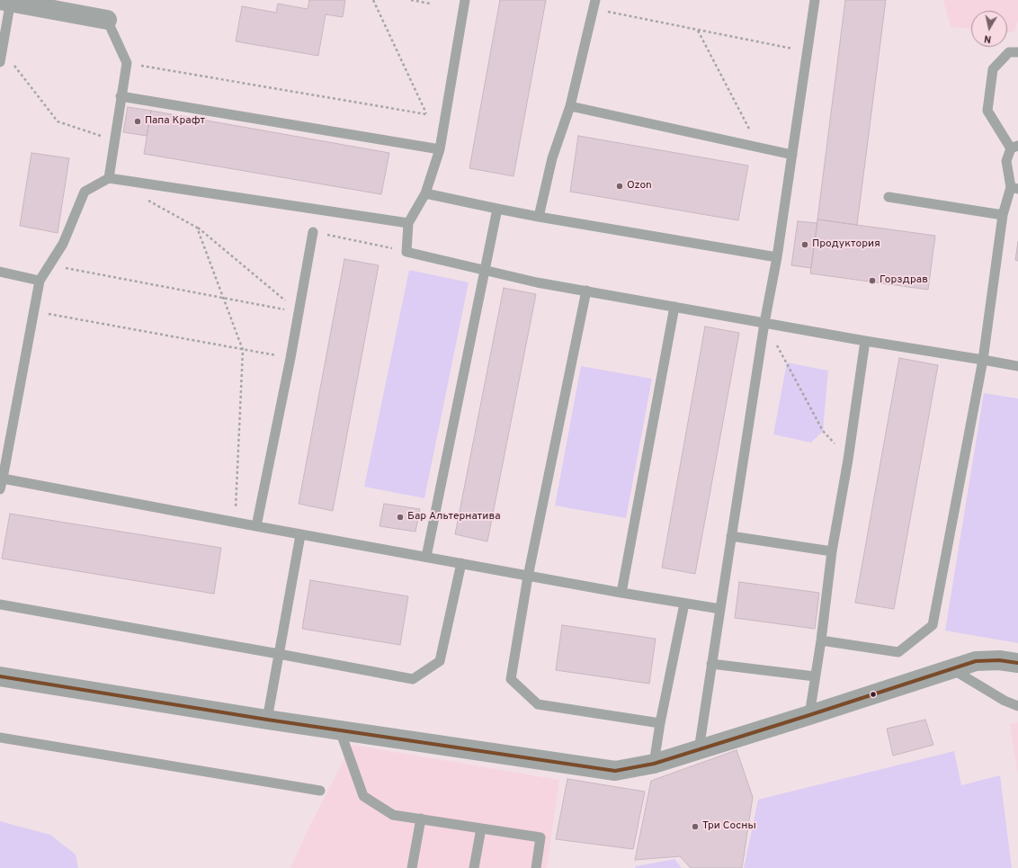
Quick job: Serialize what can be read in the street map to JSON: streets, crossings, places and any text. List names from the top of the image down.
{
  "places": [
    "Папа Крафт",
    "Ozon",
    "Продуктория",
    "Горздрав",
    "Бар Альтернатива",
    "Три Сосны"
  ],
  "north": "bottom"
}
